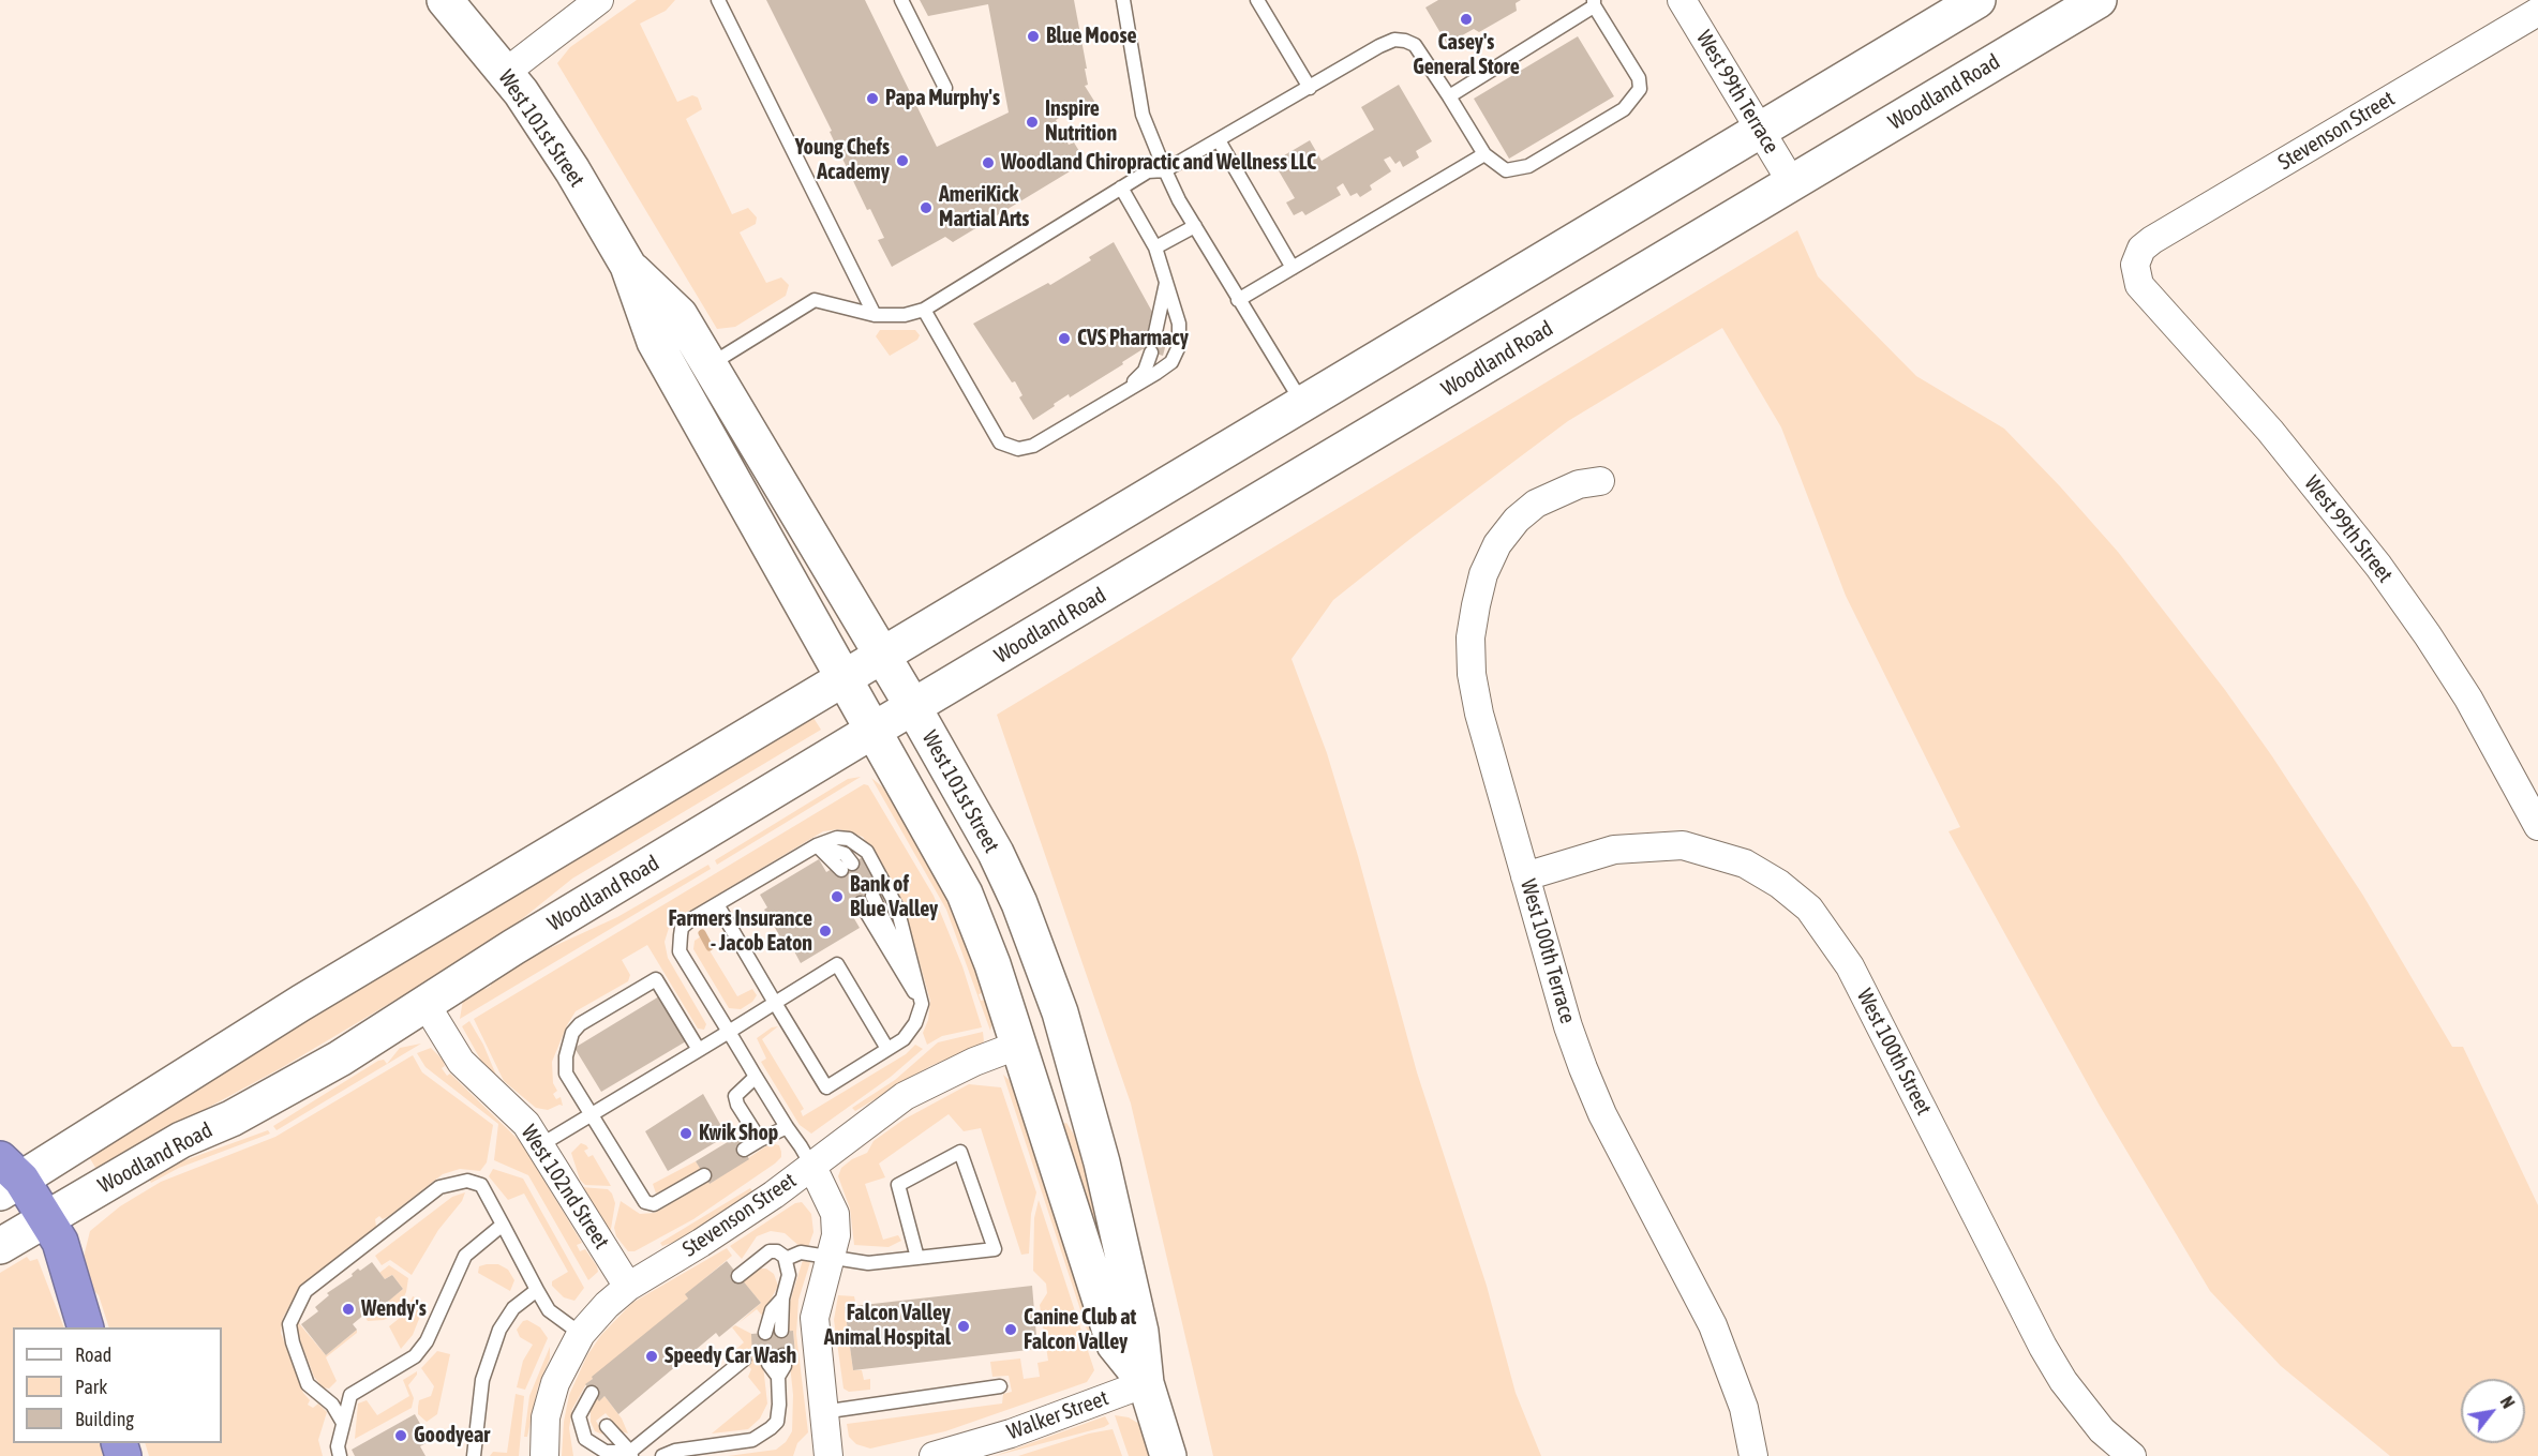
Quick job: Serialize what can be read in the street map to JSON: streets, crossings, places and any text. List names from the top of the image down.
{
  "streets": {
    "main road": ["Woodland Road", "West 101st Street"],
    "street": [
      "West 99th Terrace",
      "Stevenson Street",
      "West 99th Street",
      "West 100th Terrace",
      "West 100th Street",
      "West 102nd Street",
      "Walker Street"
    ]
  },
  "crossings": [
    ["West 99th Terrace", "Woodland Road"],
    ["Woodland Road", "West 101st Street"],
    ["Woodland Road", "West 102nd Street"],
    ["West 101st Street", "Stevenson Street"],
    ["West 101st Street", "Walker Street"],
    ["Stevenson Street", "West 99th Street"],
    ["Stevenson Street", "West 102nd Street"],
    ["West 100th Terrace", "West 100th Street"]
  ],
  "places": [
    "Casey's General Store",
    "Blue Moose",
    "Papa Murphy's",
    "Inspire Nutrition",
    "Young Chefs Academy",
    "Woodland Chiropractic and Wellness LLC",
    "AmeriKick Martial Arts",
    "CVS Pharmacy",
    "Bank of Blue Valley",
    "Farmers Insurance - Jacob Eaton",
    "Kwik Shop",
    "Wendy's",
    "Falcon Valley Animal Hospital",
    "Canine Club at Falcon Valley",
    "Speedy Car Wash",
    "Goodyear"
  ],
  "legend": ["Road", "Park", "Building"],
  "north": "top right"
}
